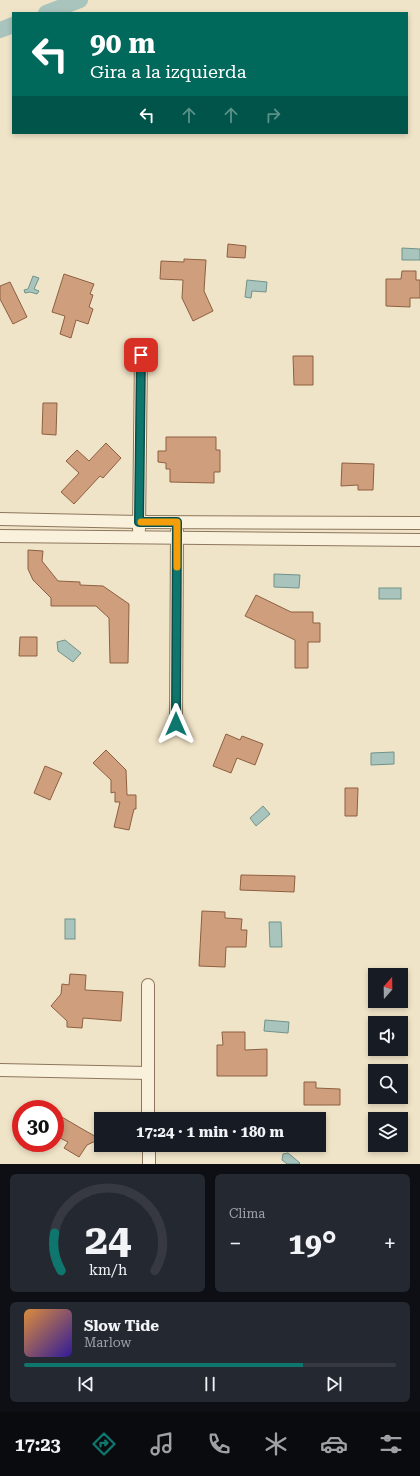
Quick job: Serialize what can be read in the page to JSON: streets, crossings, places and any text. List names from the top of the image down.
{
  "north": "top",
  "page": {
    "turn": ["90 m", "Gira a la izquierda"],
    "limit": "30",
    "trip": "17:24 · 1 min · 180 m",
    "tile": "Clima",
    "heat": ["−", "19°", "+"],
    "song": ["Slow Tide", "Marlow"],
    "tabs": "17:23",
    "gauge": ["24", "km/h"]
  }
}
